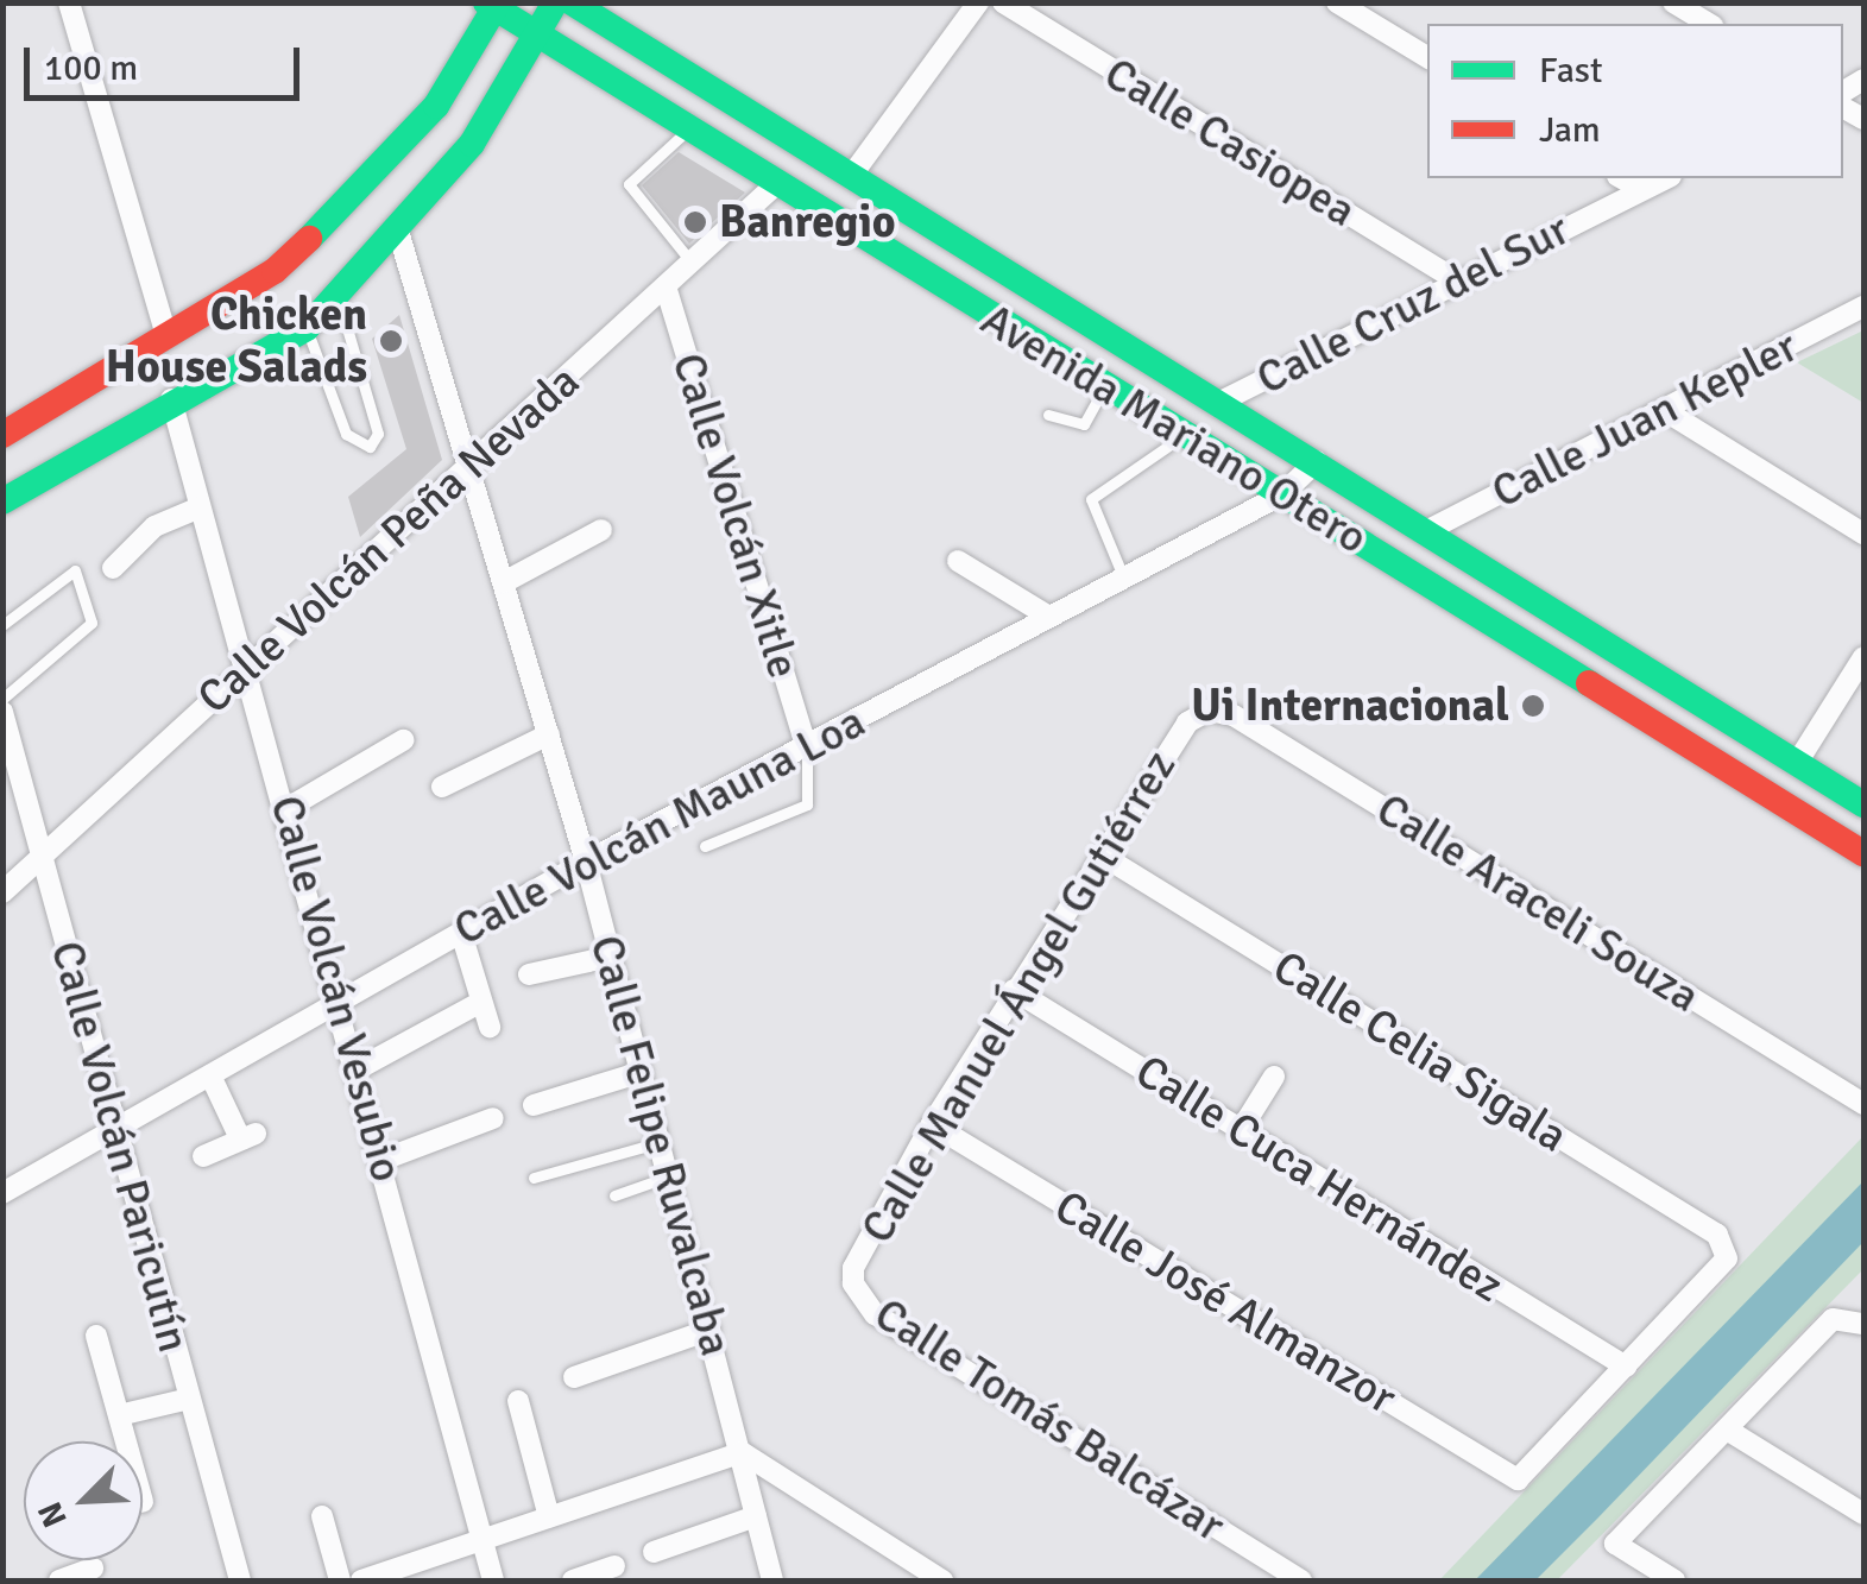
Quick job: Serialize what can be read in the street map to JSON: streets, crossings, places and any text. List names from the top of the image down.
{
  "streets": {
    "main road": ["Avenida Mariano Otero"],
    "street": [
      "Calle Casiopea",
      "Calle Cruz del Sur",
      "Calle Juan Kepler",
      "Calle Volcán Xitle",
      "Calle Volcán Peña Nevada",
      "Calle Volcán Mauna Loa",
      "Calle Araceli Souza",
      "Calle Volcán Vesubio",
      "Calle Manuel Ángel Gutiérrez",
      "Calle Celia Sigala",
      "Calle Felipe Ruvalcaba",
      "Calle Volcán Paricutín",
      "Calle Cuca Hernández",
      "Calle José Almanzor",
      "Calle Tomás Balcázar"
    ]
  },
  "crossings": [
    ["Calle Casiopea", "Calle Cruz del Sur"],
    ["Calle Cruz del Sur", "Avenida Mariano Otero"],
    ["Calle Juan Kepler", "Avenida Mariano Otero"],
    ["Avenida Mariano Otero", "Calle Volcán Peña Nevada"],
    ["Avenida Mariano Otero", "Calle Volcán Mauna Loa"],
    ["Calle Volcán Xitle", "Calle Volcán Peña Nevada"],
    ["Calle Volcán Xitle", "Calle Volcán Mauna Loa"],
    ["Calle Volcán Peña Nevada", "Calle Volcán Vesubio"],
    ["Calle Volcán Peña Nevada", "Calle Felipe Ruvalcaba"],
    ["Calle Volcán Peña Nevada", "Calle Volcán Paricutín"],
    ["Calle Volcán Mauna Loa", "Calle Volcán Vesubio"],
    ["Calle Volcán Mauna Loa", "Calle Felipe Ruvalcaba"],
    ["Calle Volcán Mauna Loa", "Calle Volcán Paricutín"],
    ["Calle Araceli Souza", "Calle Manuel Ángel Gutiérrez"],
    ["Calle Manuel Ángel Gutiérrez", "Calle Celia Sigala"],
    ["Calle Manuel Ángel Gutiérrez", "Calle Cuca Hernández"],
    ["Calle Manuel Ángel Gutiérrez", "Calle José Almanzor"],
    ["Calle Manuel Ángel Gutiérrez", "Calle Tomás Balcázar"],
    ["Calle Celia Sigala", "Calle Cuca Hernández"],
    ["Calle Celia Sigala", "Calle José Almanzor"],
    ["Calle Cuca Hernández", "Calle José Almanzor"]
  ],
  "places": ["Banregio", "Chicken House Salads", "Ui Internacional"],
  "legend": ["Fast", "Jam"],
  "scale_bar": "100 m",
  "north": "bottom left"
}
